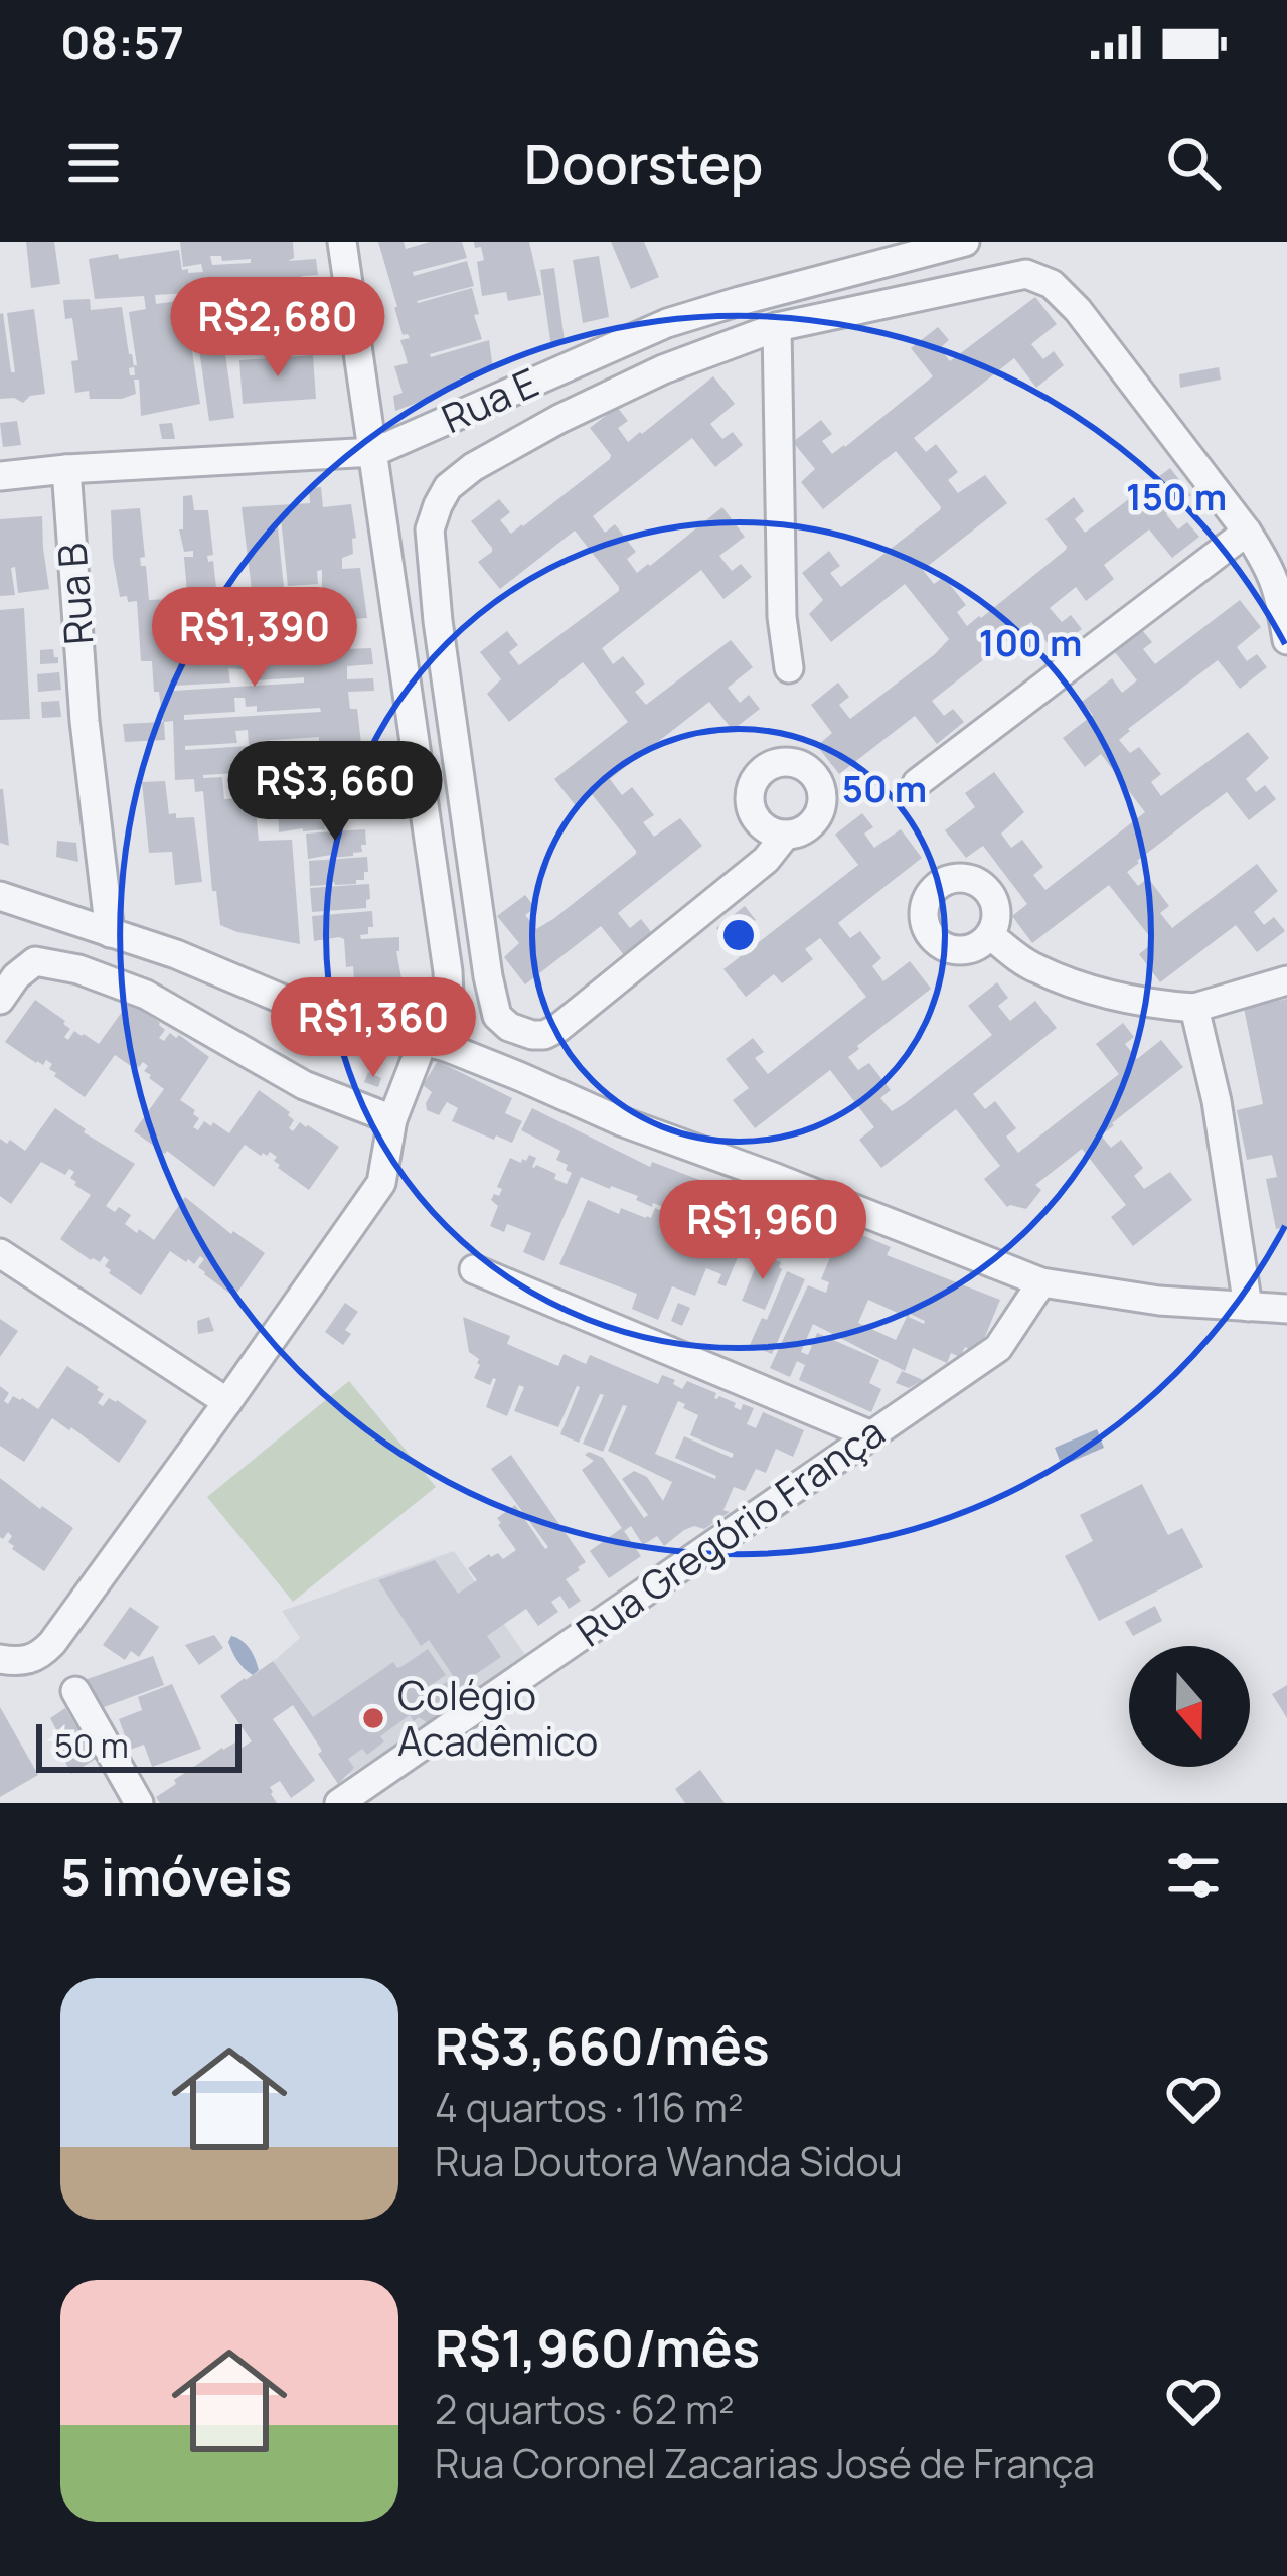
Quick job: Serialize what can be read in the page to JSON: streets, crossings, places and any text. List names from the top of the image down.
{
  "streets": {
    "street": ["Rua E", "Rua B", "Rua Gregório França"]
  },
  "crossings": [
    ["Rua E", "Rua B"]
  ],
  "places": ["Colégio Acadêmico"],
  "scale_bar": "50 m",
  "north": "bottom",
  "page": {
    "status": "08:57",
    "header": "Doorstep",
    "price": [
      "R$2,680",
      "R$1,390",
      "R$3,660",
      "R$1,360",
      "R$1,960"
    ],
    "scale": "50 m",
    "heading": "5 imóveis",
    "list": [
      {
        "name": "R$3,660/mês",
        "note": "4 quartos · 116 m² · Rua Doutora Wanda Sidou"
      },
      {
        "name": "R$1,960/mês",
        "note": "2 quartos · 62 m² · Rua Coronel Zacarias José de França"
      }
    ]
  },
  "rings": ["150 m", "100 m", "50 m"]
}
